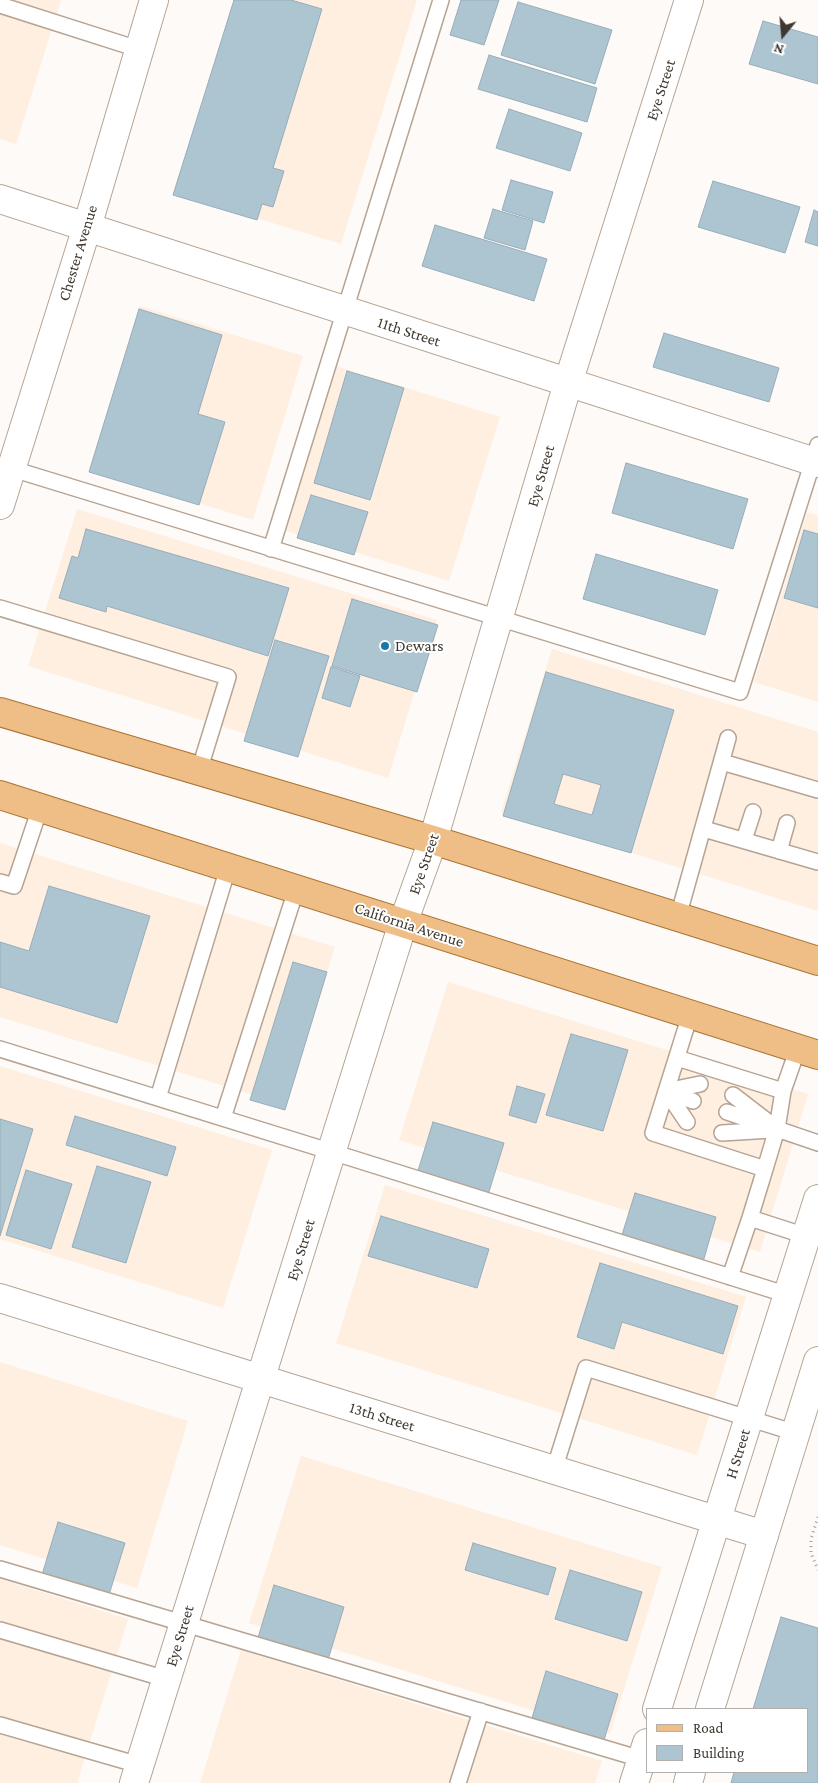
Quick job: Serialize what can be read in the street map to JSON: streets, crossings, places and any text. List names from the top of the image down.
{
  "streets": {
    "main road": ["California Avenue"],
    "street": [
      "Eye Street",
      "Chester Avenue",
      "11th Street",
      "13th Street",
      "H Street"
    ]
  },
  "crossings": [
    ["Eye Street", "11th Street"],
    ["Eye Street", "California Avenue"],
    ["Eye Street", "13th Street"],
    ["Chester Avenue", "11th Street"],
    ["13th Street", "H Street"]
  ],
  "places": ["Dewars"],
  "legend": ["Road", "Building"],
  "north": "bottom"
}
